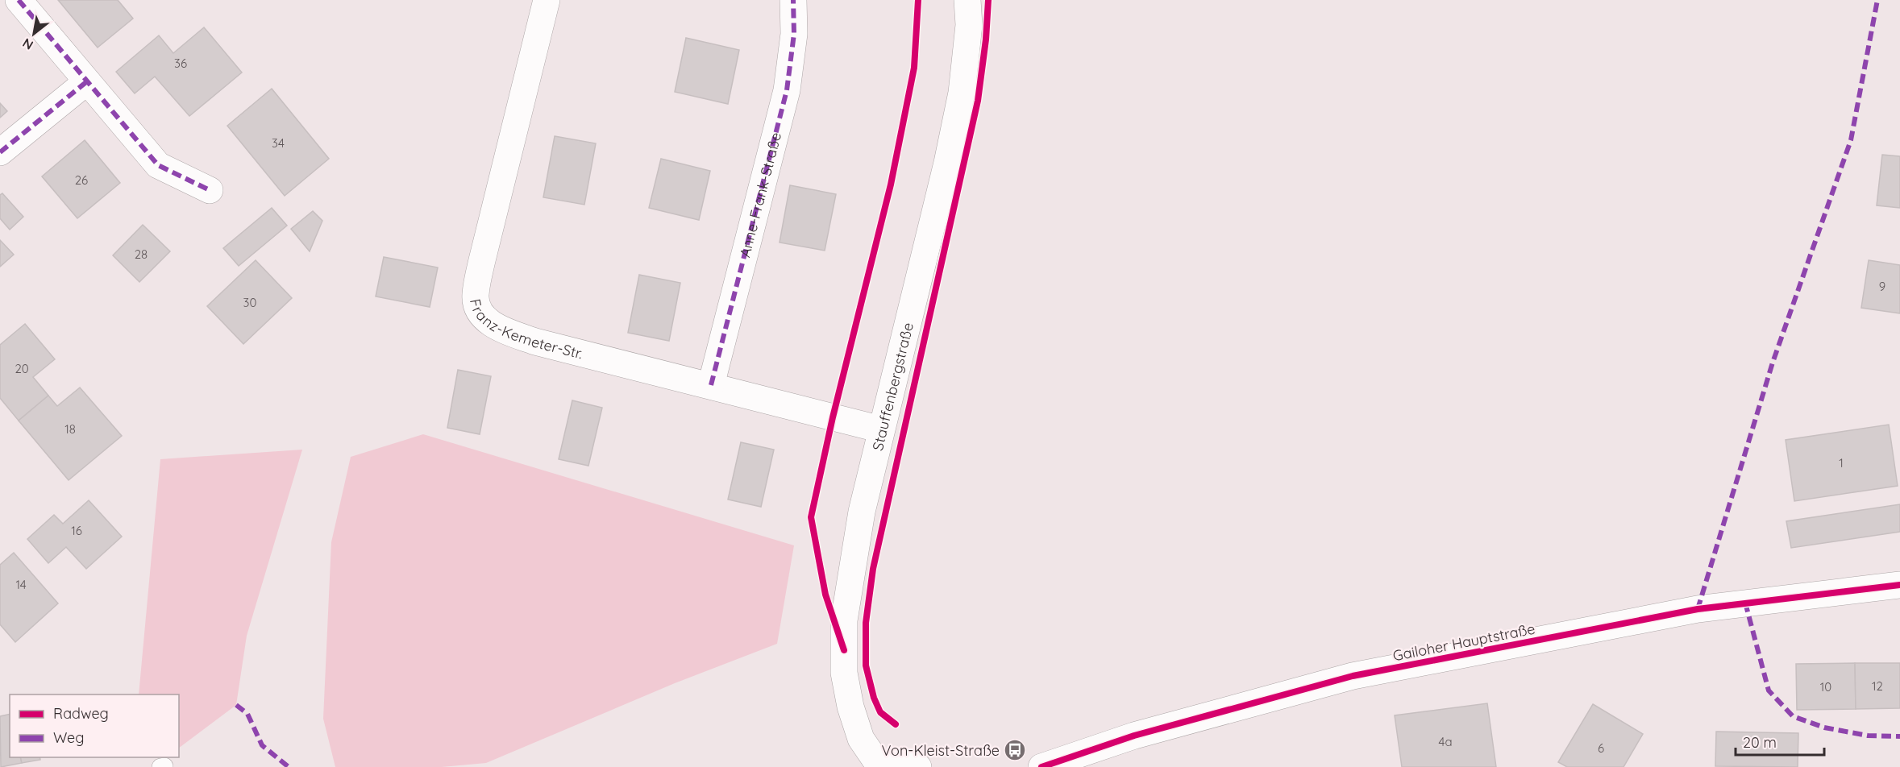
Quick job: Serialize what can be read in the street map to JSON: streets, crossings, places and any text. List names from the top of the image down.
{
  "streets": {
    "street": [
      "Anne-Frank-Straße",
      "Franz-Kemeter-Str.",
      "Stauffenbergstraße",
      "Gailoher Hauptstraße"
    ]
  },
  "crossings": [
    ["Anne-Frank-Straße", "Franz-Kemeter-Str."],
    ["Franz-Kemeter-Str.", "Stauffenbergstraße"]
  ],
  "places": {
    "bus stop": ["Von-Kleist-Straße"]
  },
  "house_numbers": [
    "36",
    "34",
    "26",
    "28",
    "9",
    "30",
    "20",
    "18",
    "1",
    "16",
    "14",
    "12",
    "10",
    "4a",
    "6"
  ],
  "legend": ["Radweg", "Weg"],
  "scale_bar": "20 m",
  "north": "bottom left"
}
